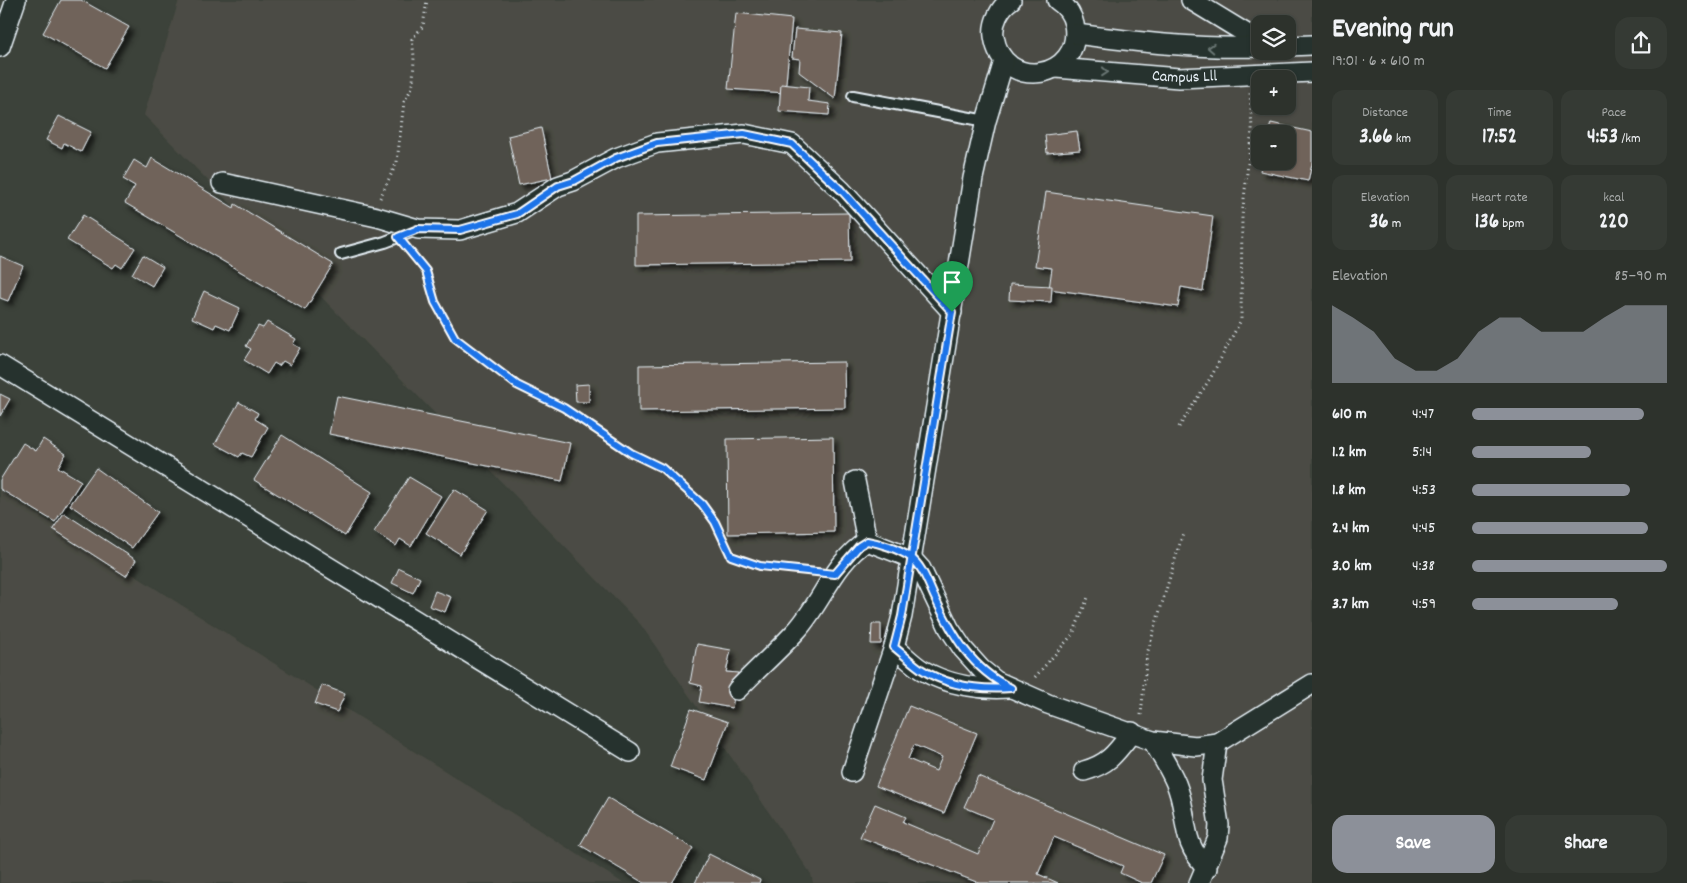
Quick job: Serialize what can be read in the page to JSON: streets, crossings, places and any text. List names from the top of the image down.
{
  "streets": {
    "street": ["Campus Lll"]
  },
  "page": {
    "heading": ["Evening run", "19:01 · 6 × 610 m"],
    "map_buttons": ["+", "−"],
    "stats": [
      ["Distance", "3.66 km"],
      ["Time", "17:52"],
      ["Pace", "4:53 /km"],
      ["Elevation", "36 m"],
      ["Heart rate", "136 bpm"],
      ["kcal", "220"]
    ],
    "chart": ["Elevation", "85–90 m"],
    "list": [
      {
        "name": "610 m",
        "note": "4:47"
      },
      {
        "name": "1.2 km",
        "note": "5:14"
      },
      {
        "name": "1.8 km",
        "note": "4:53"
      },
      {
        "name": "2.4 km",
        "note": "4:45"
      },
      {
        "name": "3.0 km",
        "note": "4:38"
      },
      {
        "name": "3.7 km",
        "note": "4:59"
      }
    ],
    "buttons": ["Save", "Share"]
  }
}
